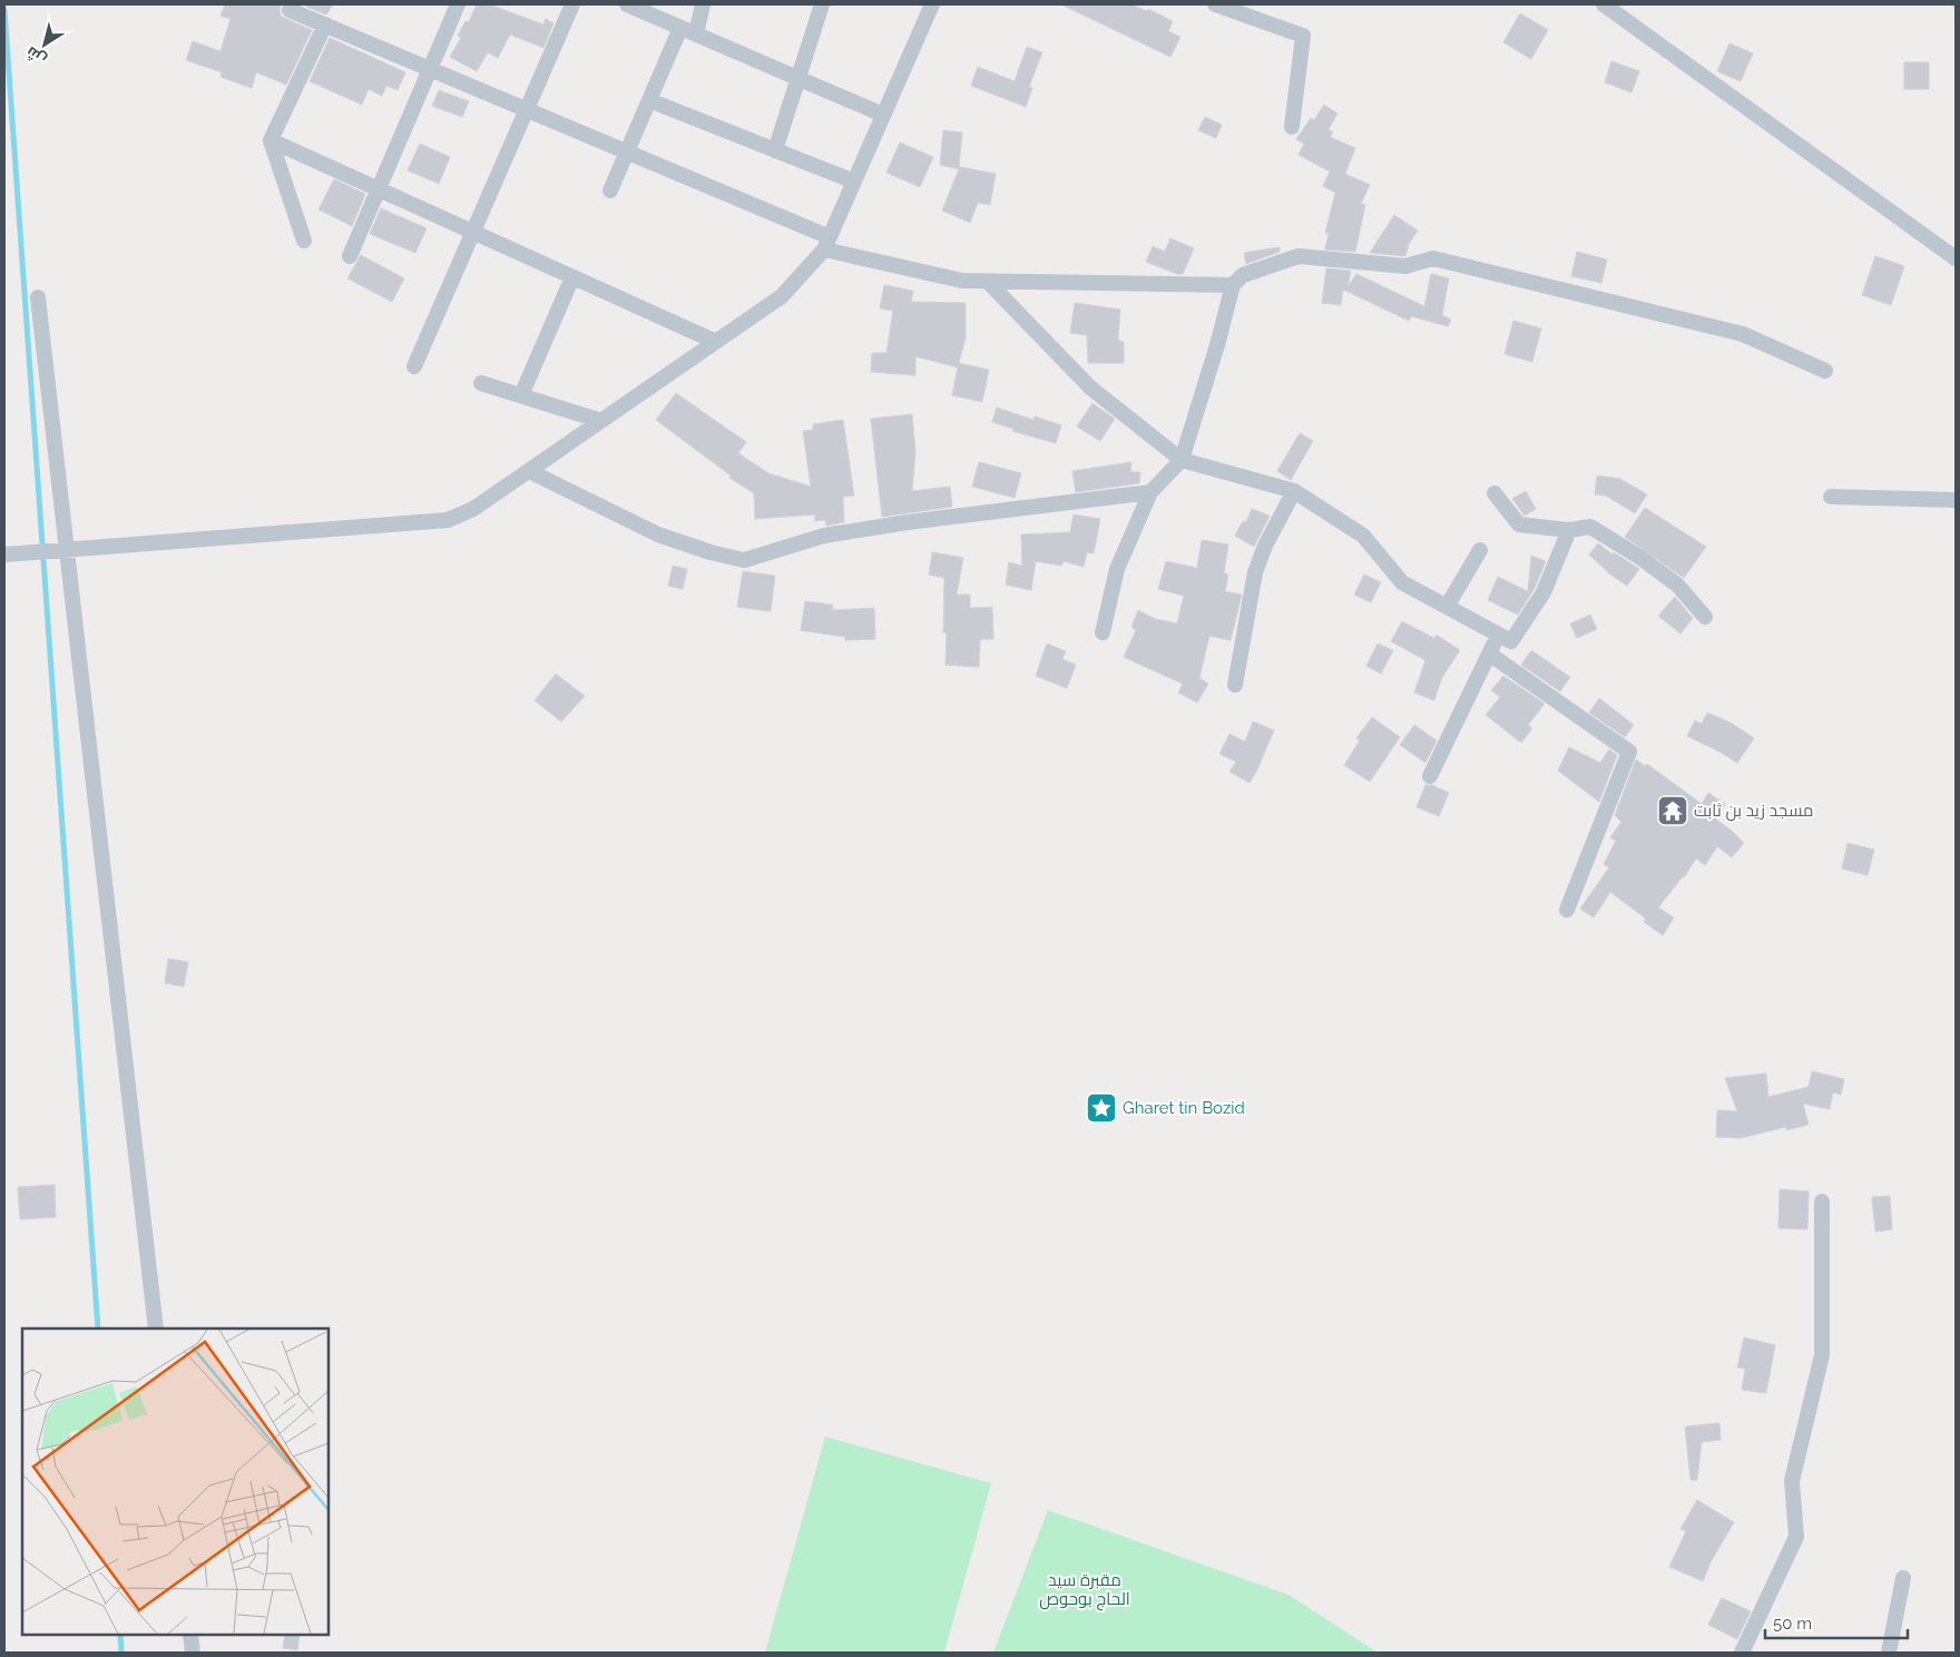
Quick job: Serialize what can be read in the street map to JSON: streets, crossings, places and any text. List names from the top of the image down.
{
  "parks": ["مقبرة سيد الحاج بوحوص"],
  "places": {
    "temple": ["مسجد زيد بن ثابت"],
    "place": ["Gharet tin Bozid"]
  },
  "scale_bar": "50 m",
  "north": "bottom left"
}
